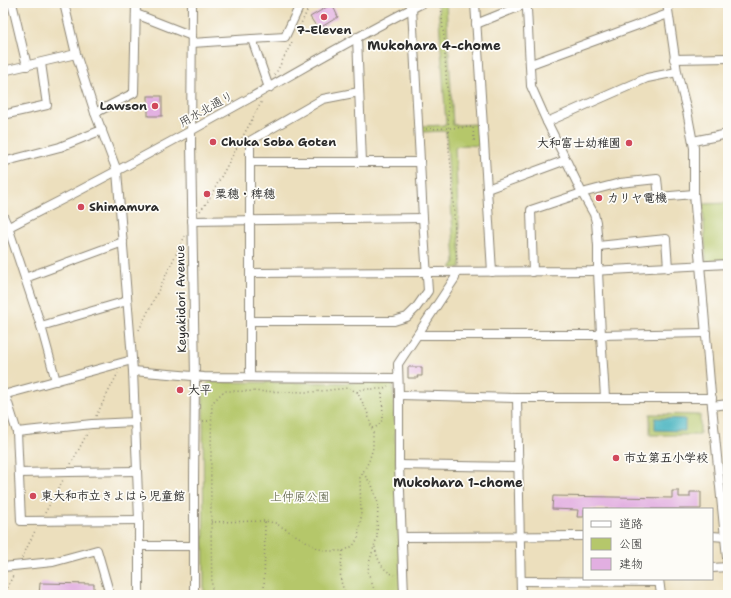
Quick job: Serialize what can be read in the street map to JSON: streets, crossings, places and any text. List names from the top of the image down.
{
  "streets": {
    "street": ["用水北通り", "Keyakidori Avenue"]
  },
  "crossings": [
    ["用水北通り", "Keyakidori Avenue"]
  ],
  "districts": ["Mukohara 4-chome", "Mukohara 1-chome"],
  "parks": ["上仲原公園"],
  "places": [
    "7-Eleven",
    "Lawson",
    "Chuka Soba Goten",
    "大和富士幼稚園",
    "粟穂・稗穂",
    "カリヤ電機",
    "Shimamura",
    "大平",
    "市立第五小学校",
    "東大和市立きよはら児童館"
  ],
  "legend": ["道路", "公園", "建物"]
}
